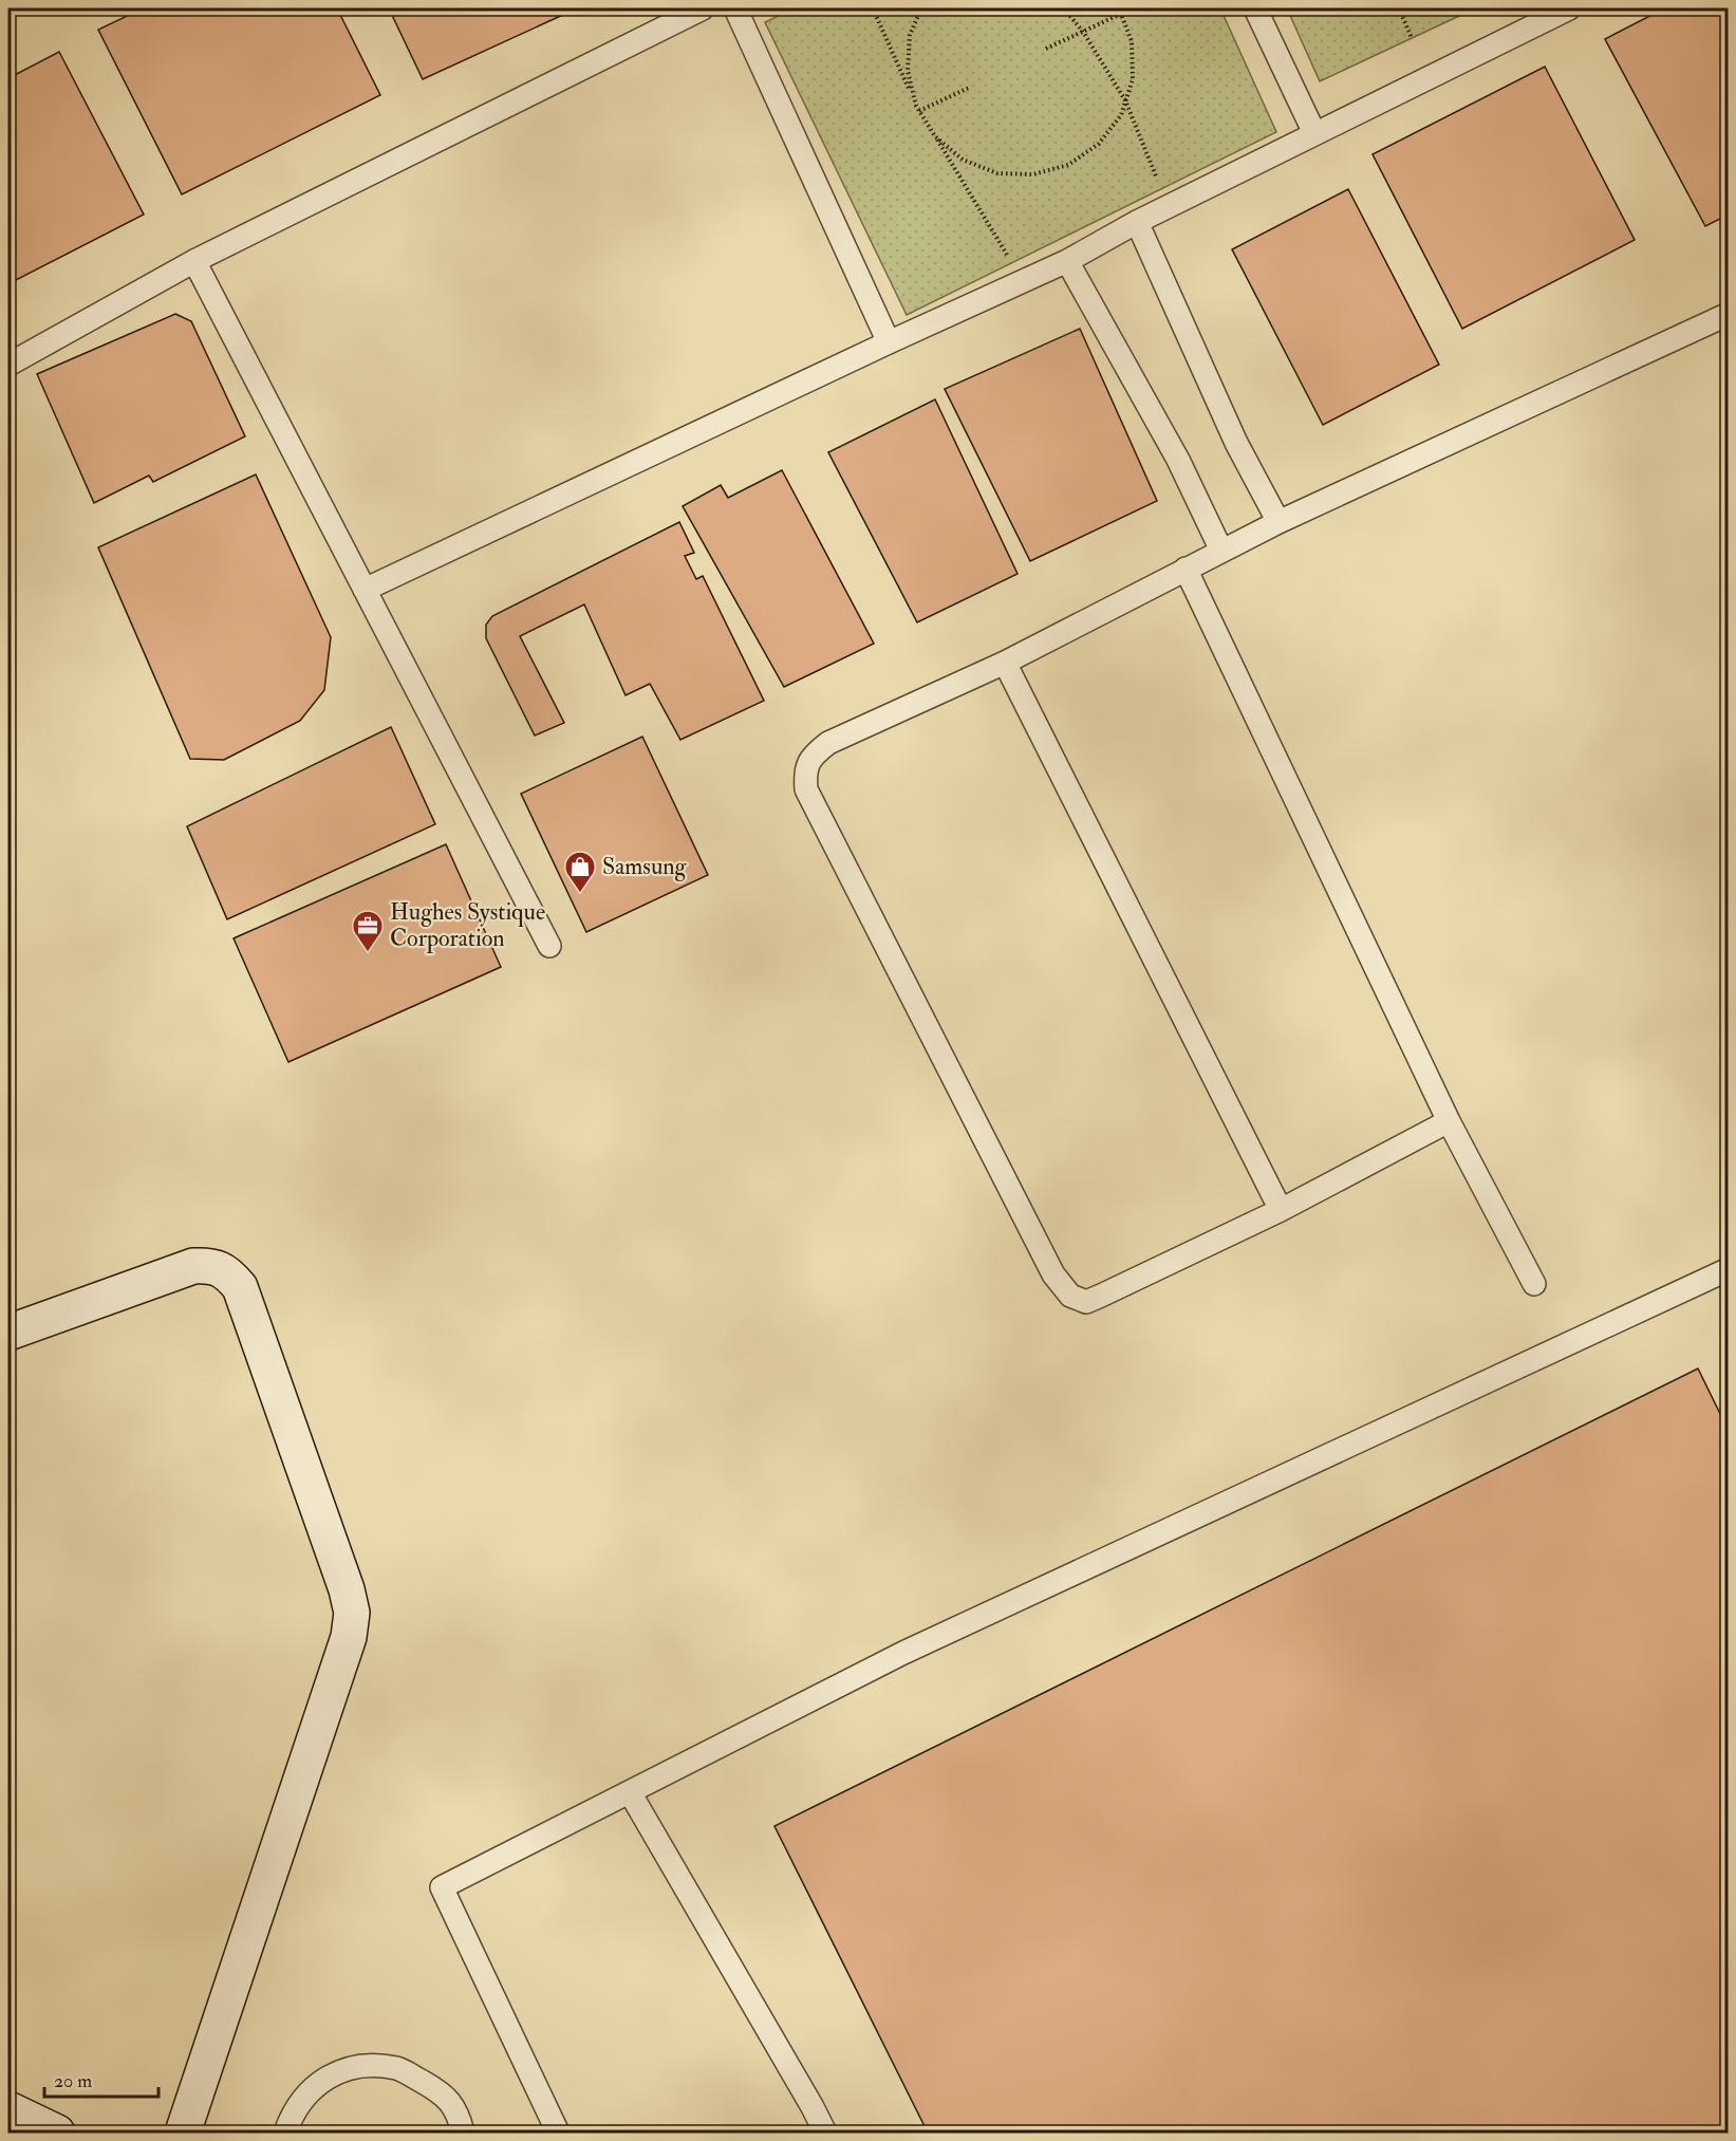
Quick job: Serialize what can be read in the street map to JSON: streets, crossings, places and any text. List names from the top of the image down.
{
  "places": {
    "shop": ["Samsung"],
    "office": ["Hughes Systique Corporation"]
  },
  "scale_bar": "20 m"
}
